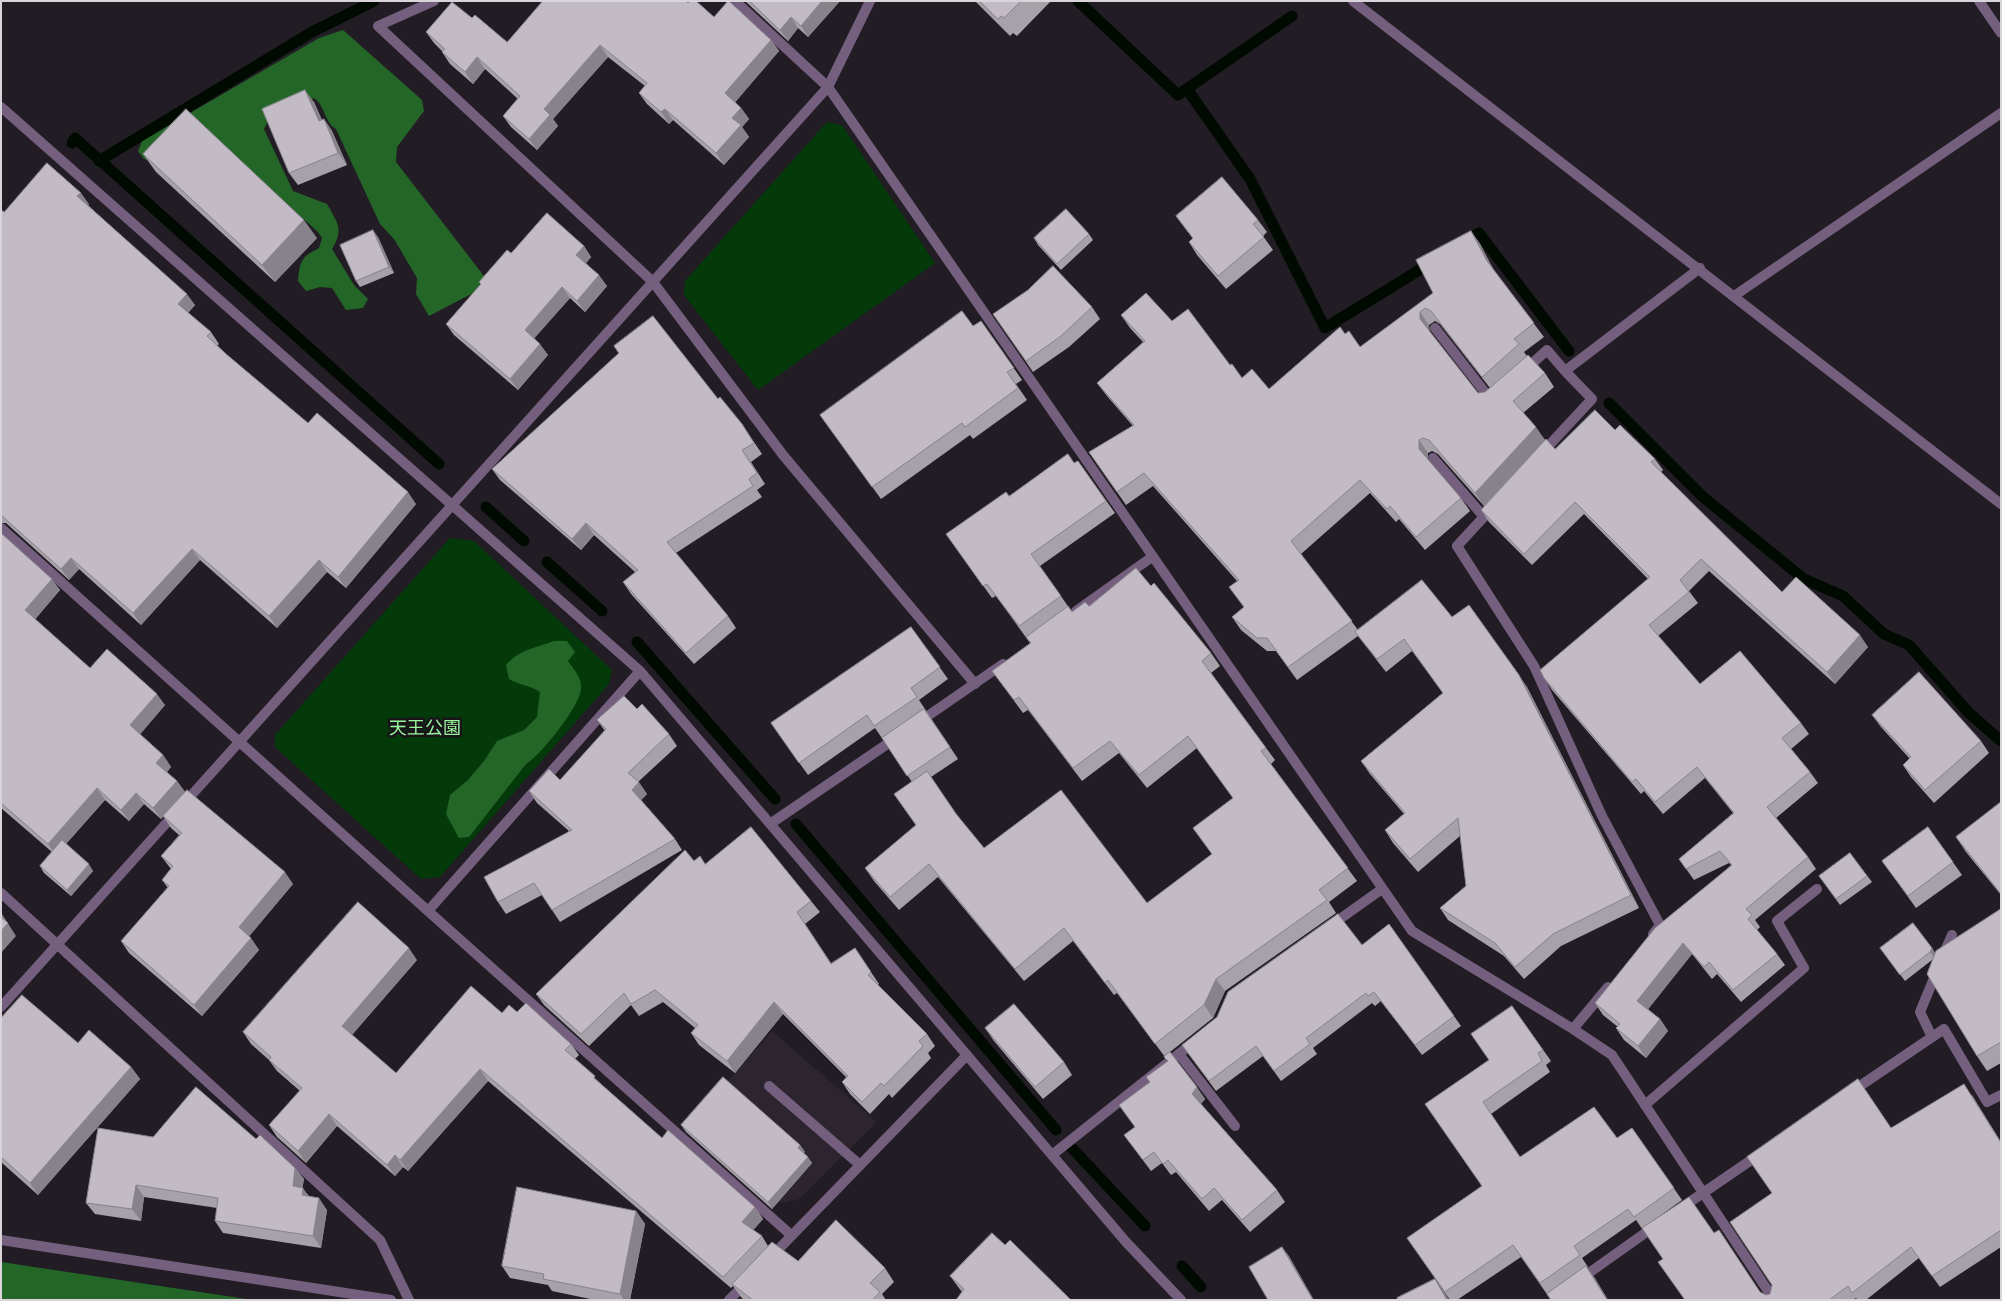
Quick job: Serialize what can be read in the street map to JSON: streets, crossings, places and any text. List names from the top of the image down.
{
  "parks": ["天王公園"]
}
